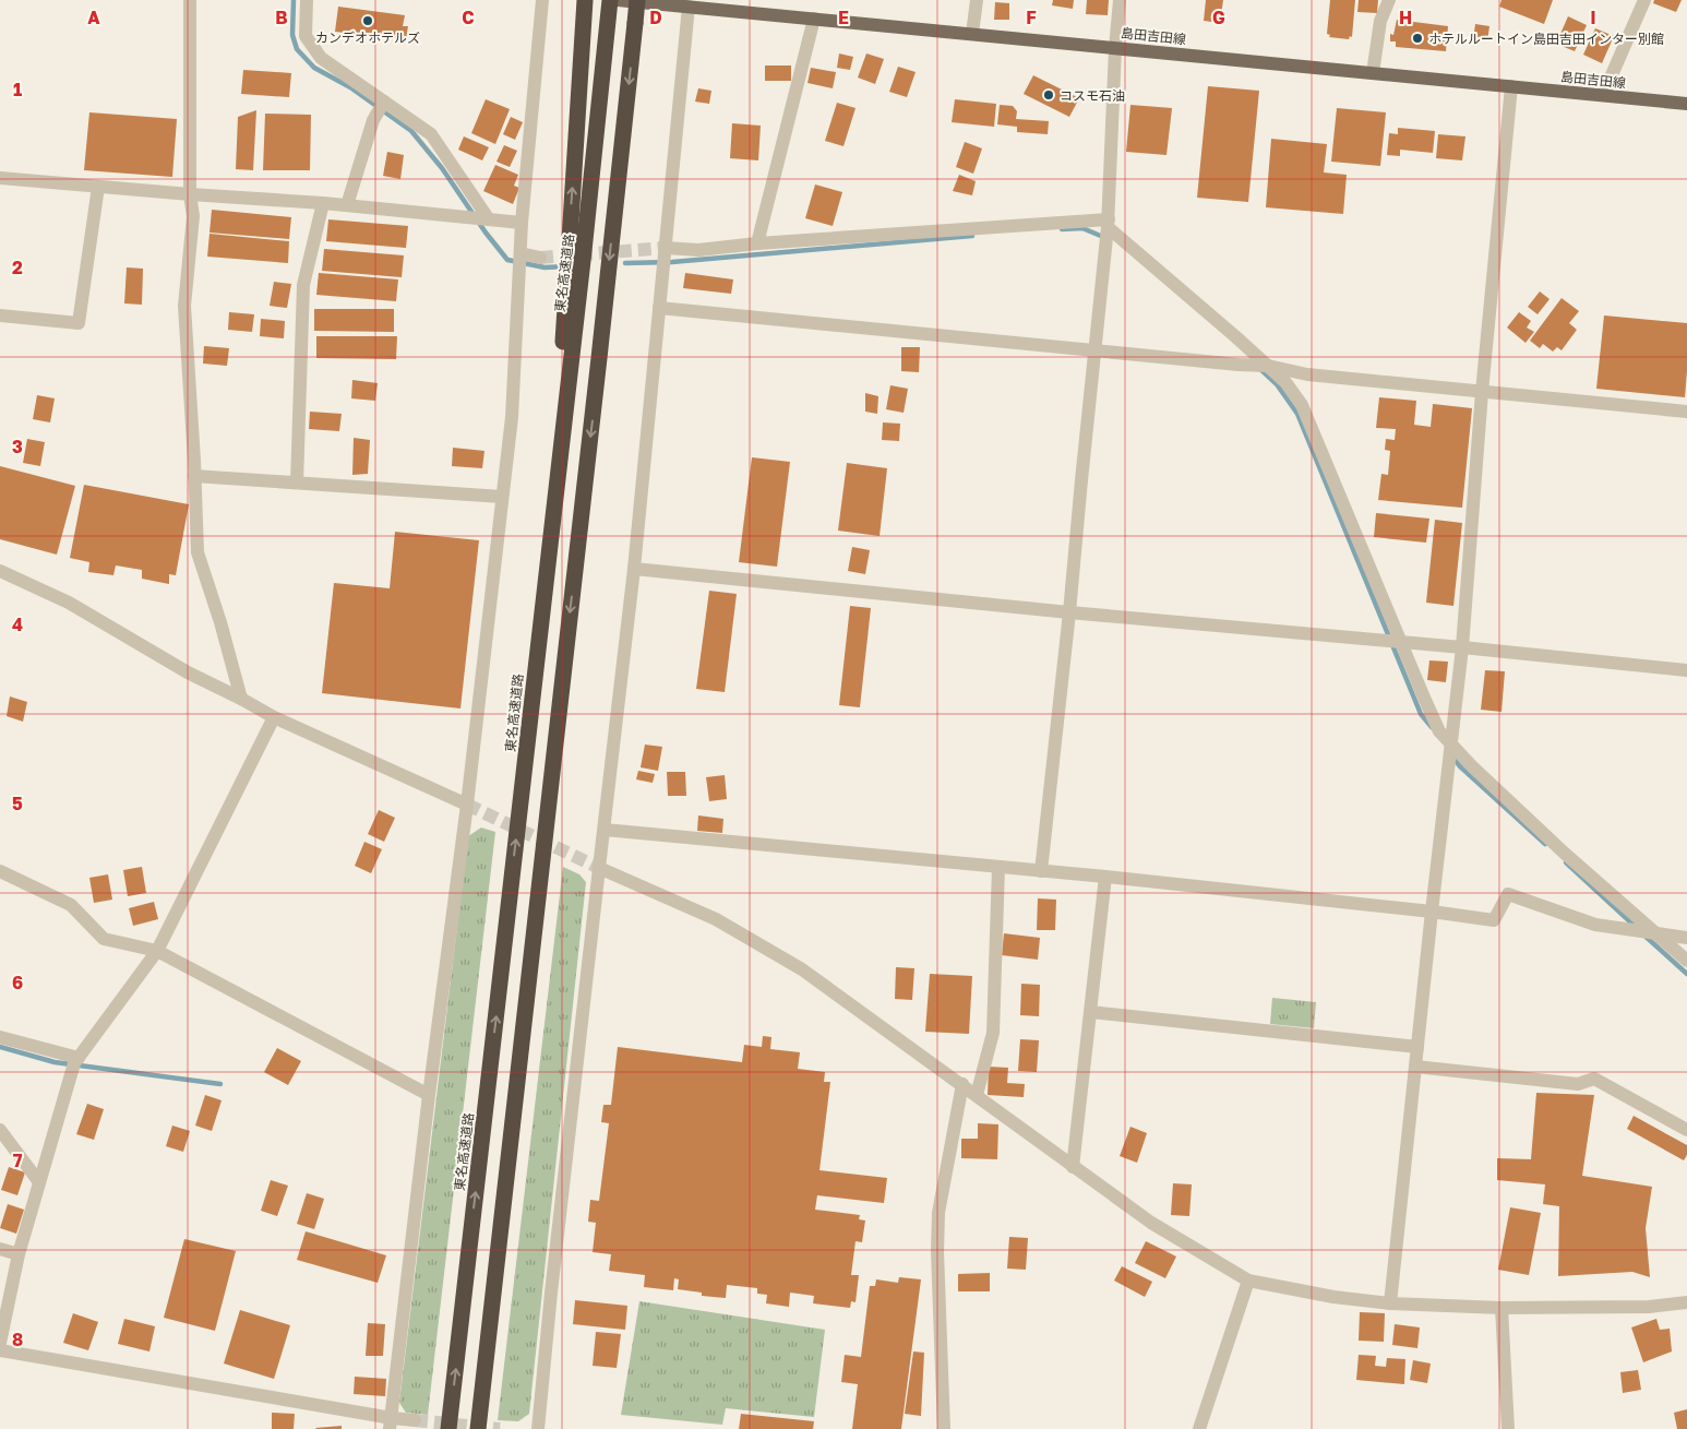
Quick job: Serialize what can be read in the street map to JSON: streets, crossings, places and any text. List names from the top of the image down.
{
  "streets": {
    "highway": ["東名高速道路"],
    "main road": ["島田吉田線"]
  },
  "places": ["カンデオホテルズ", "ホテルルートイン島田吉田インター別館", "コスモ石油"],
  "grid": {
    "columns": [
      "A",
      "B",
      "C",
      "D",
      "E",
      "F",
      "G",
      "H",
      "I"
    ],
    "rows": [
      "1",
      "2",
      "3",
      "4",
      "5",
      "6",
      "7",
      "8"
    ]
  }
}
